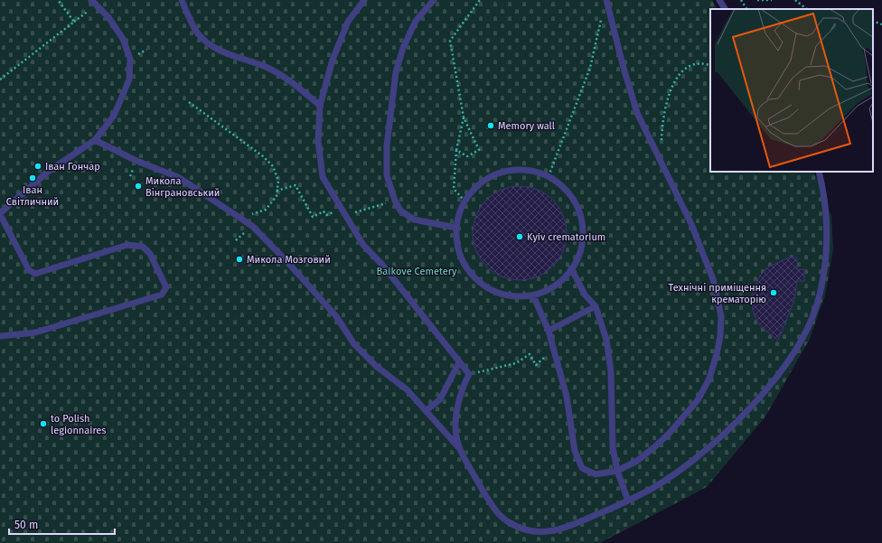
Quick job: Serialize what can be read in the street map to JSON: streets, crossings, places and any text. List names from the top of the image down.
{
  "parks": ["Baikove Cemetery"],
  "places": [
    "Memory wall",
    "Іван Гончар",
    "Іван Світличний",
    "Микола Вінграновський",
    "Kyiv crematorium",
    "Микола Мозговий",
    "Технічні приміщення крематорію",
    "to Polish legionnaires"
  ],
  "scale_bar": "50 m"
}
